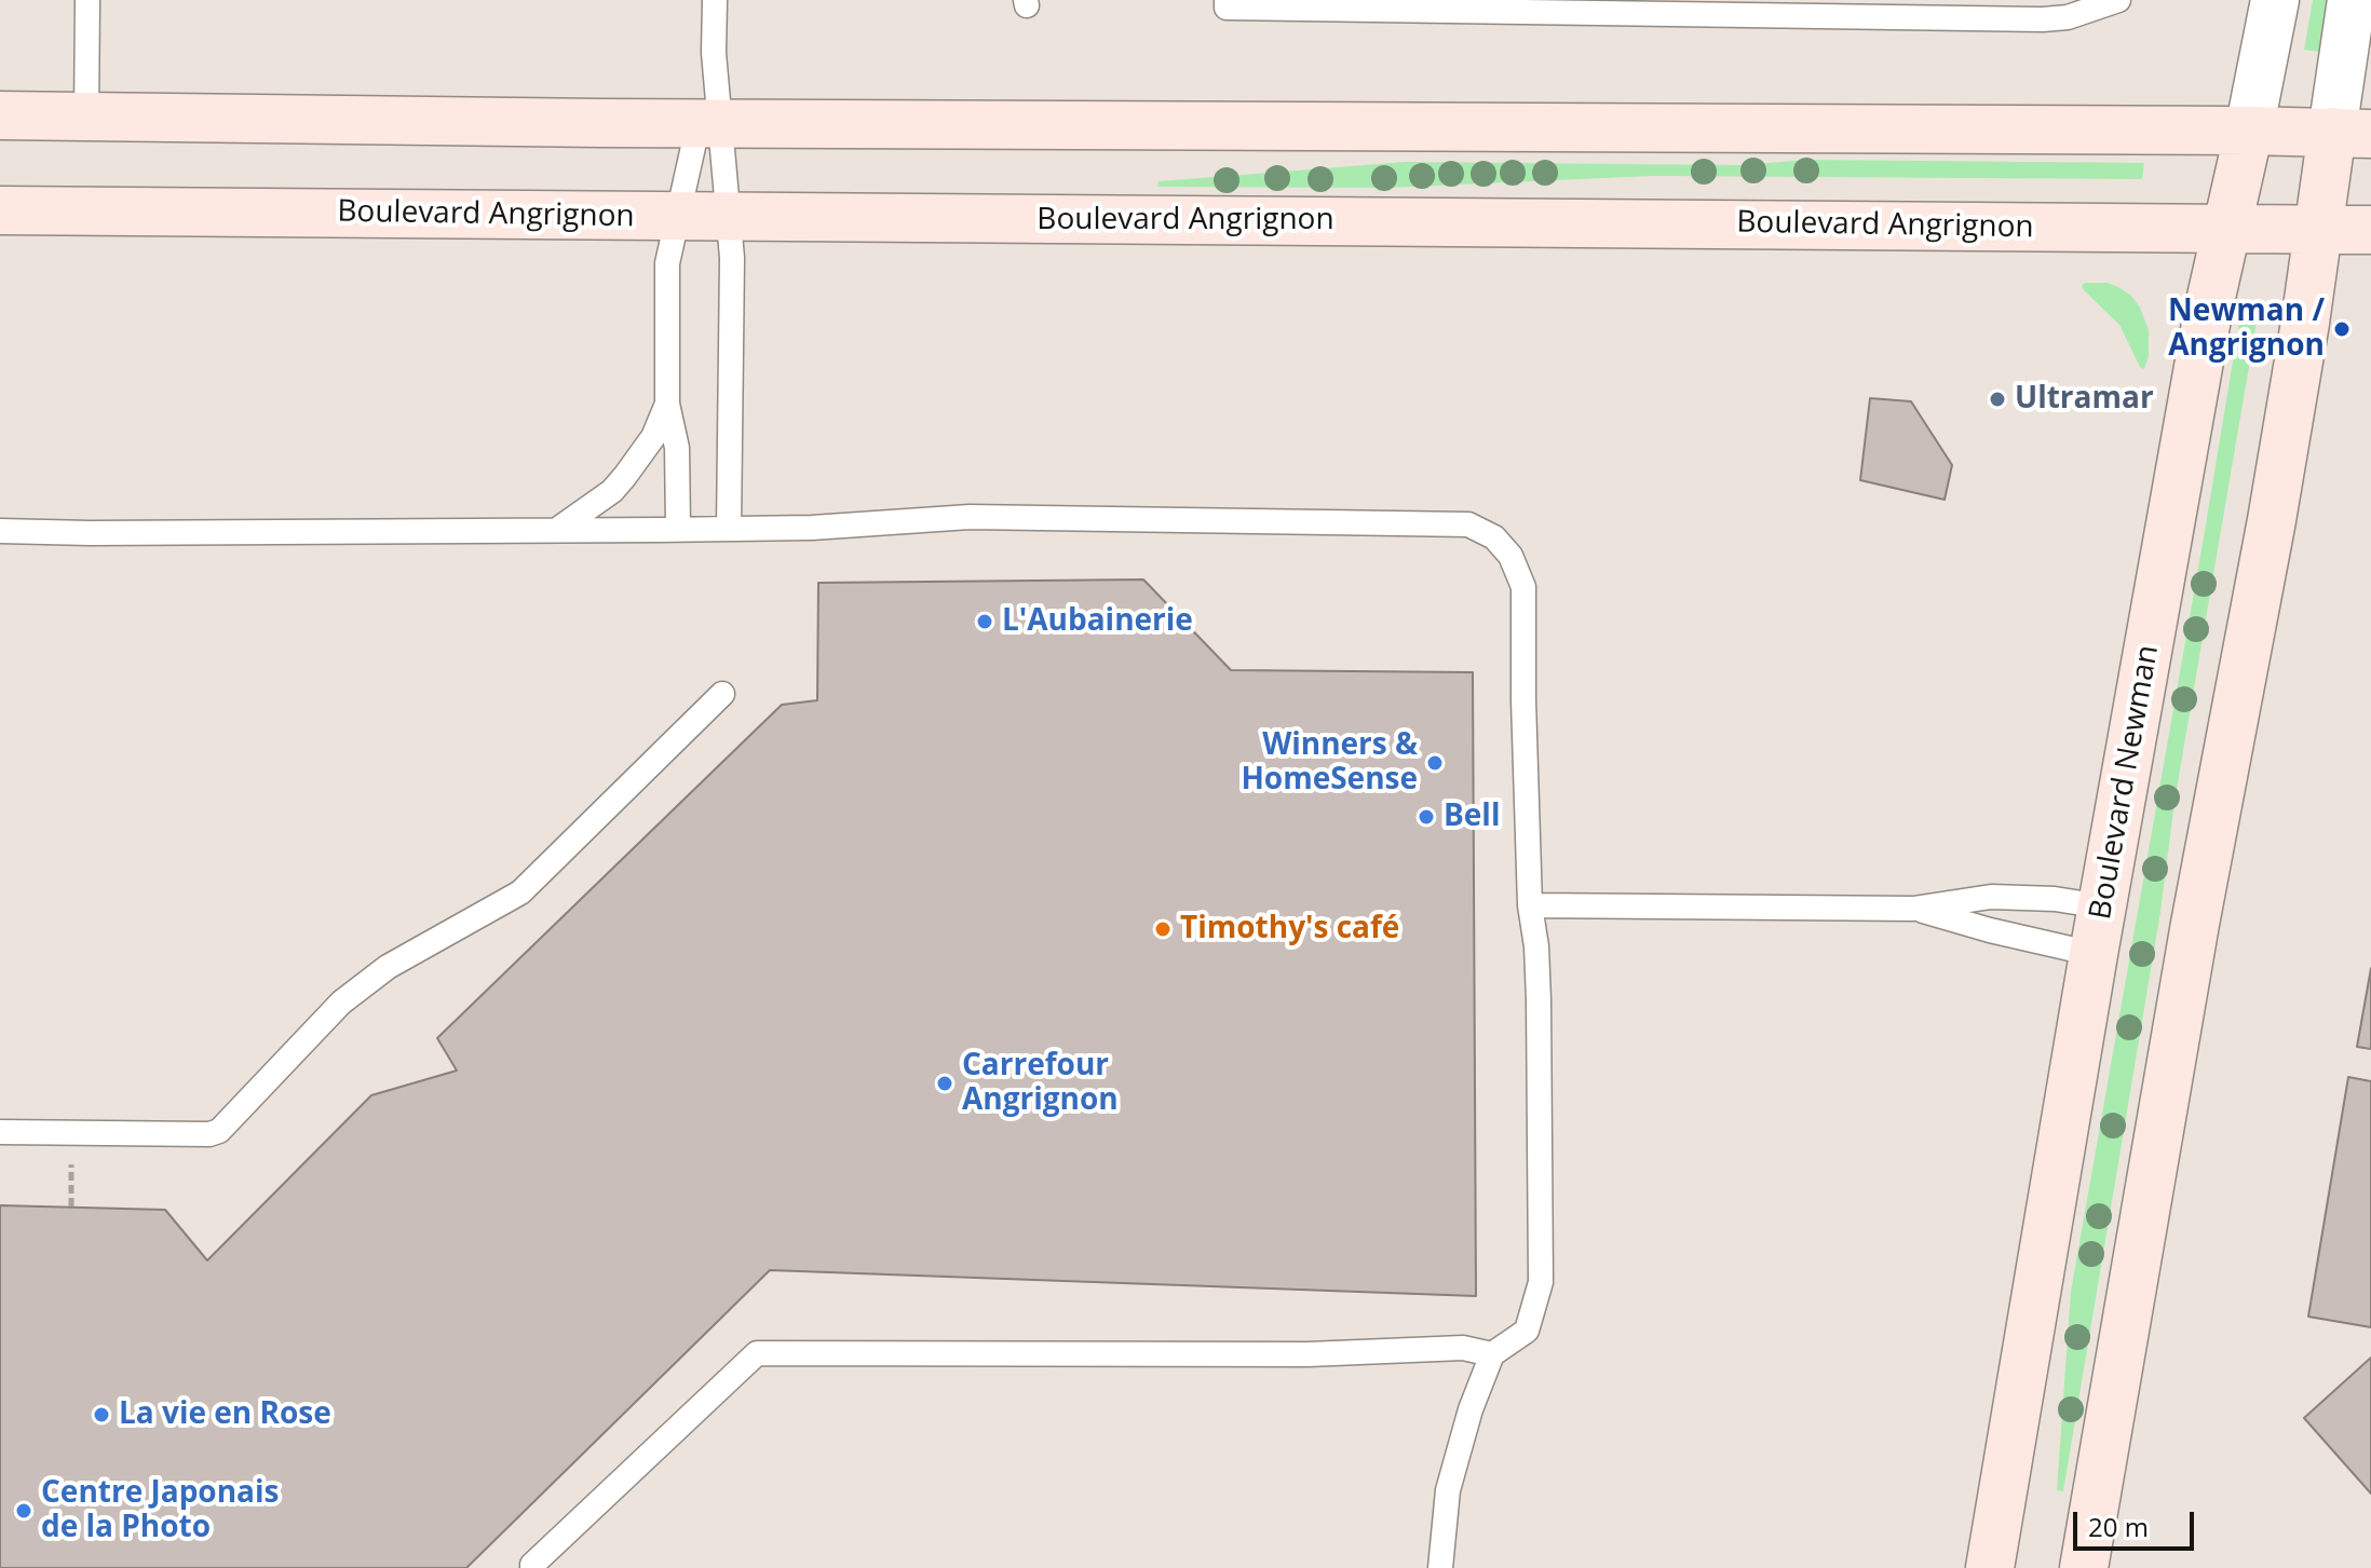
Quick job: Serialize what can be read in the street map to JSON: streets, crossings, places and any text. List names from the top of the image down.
{
  "streets": {
    "main road": ["Boulevard Angrignon", "Boulevard Newman"]
  },
  "crossings": [
    ["Boulevard Angrignon", "Boulevard Newman"]
  ],
  "places": [
    "Newman / Angrignon",
    "Ultramar",
    "L'Aubainerie",
    "Winners & HomeSense",
    "Bell",
    "Timothy's café",
    "Carrefour Angrignon",
    "La vie en Rose",
    "Centre Japonais de la Photo"
  ],
  "scale_bar": "20 m"
}
